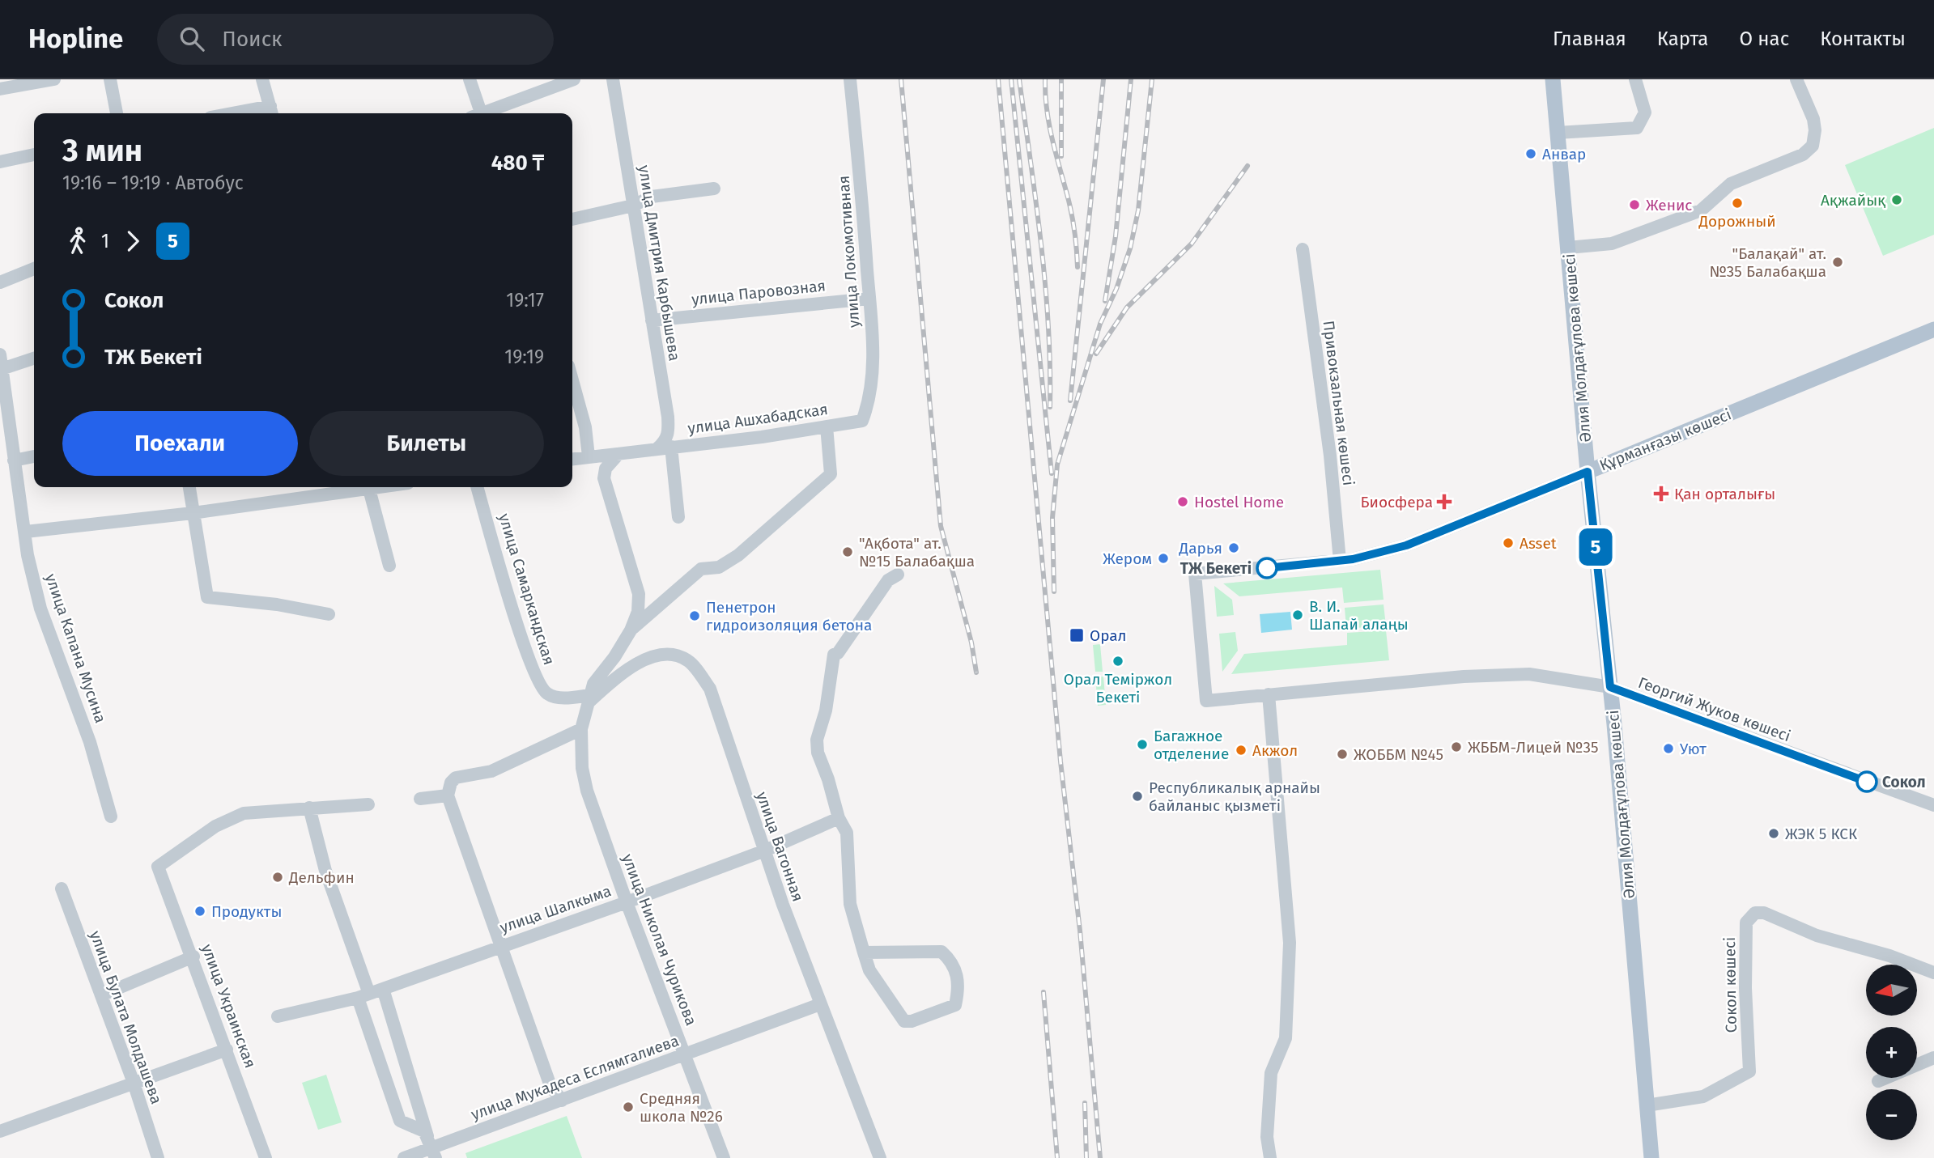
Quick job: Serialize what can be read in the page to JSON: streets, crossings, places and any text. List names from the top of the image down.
{
  "streets": {
    "main road": ["Әлия Молдағұлова көшесі", "Құрманғазы көшесі"],
    "street": [
      "улица Локомотивная",
      "улица Дмитрия Карбышева",
      "улица Паровозная",
      "Привокзальная көшесі",
      "улица Ашхабадская",
      "улица Самаркандская",
      "улица Капана Мусина",
      "Георгий Жуков көшесі",
      "улица Вагонная",
      "улица Шалкыма",
      "улица Николая Чурикова",
      "Сокол көшесі",
      "улица Украинская",
      "улица Булата Молдашева",
      "улица Мукадеса Еслямгалиева"
    ]
  },
  "crossings": [
    ["улица Локомотивная", "улица Паровозная"],
    ["улица Локомотивная", "улица Ашхабадская"],
    ["улица Дмитрия Карбышева", "улица Паровозная"],
    ["улица Дмитрия Карбышева", "улица Ашхабадская"],
    ["Әлия Молдағұлова көшесі", "Құрманғазы көшесі"],
    ["Әлия Молдағұлова көшесі", "Георгий Жуков көшесі"],
    ["Әлия Молдағұлова көшесі", "Сокол көшесі"],
    ["Привокзальная көшесі", "Құрманғазы көшесі"],
    ["Құрманғазы көшесі", "Георгий Жуков көшесі"],
    ["улица Самаркандская", "улица Вагонная"],
    ["улица Самаркандская", "улица Николая Чурикова"],
    ["улица Вагонная", "улица Шалкыма"],
    ["улица Вагонная", "улица Николая Чурикова"],
    ["улица Вагонная", "улица Мукадеса Еслямгалиева"],
    ["улица Шалкыма", "улица Николая Чурикова"],
    ["улица Николая Чурикова", "улица Мукадеса Еслямгалиева"]
  ],
  "places": {
    "other": [
      "Анвар",
      "Ақжайық",
      "Дорожный",
      "Женис",
      "\"Балақай\" ат. №35 Балабақша",
      "Hostel Home",
      "Asset",
      "Дарья",
      "\"Ақбота\" ат. №15 Балабақша",
      "Жером",
      "ТЖ Бекеті",
      "В. И. Шапай алаңы",
      "Пенетрон гидроизоляция бетона",
      "Орал Теміржол Бекеті",
      "Багажное отделение",
      "ЖББМ-Лицей №35",
      "Уют",
      "Акжол",
      "ЖОББМ №45",
      "Сокол",
      "Республикалық арнайы байланыс қызметі",
      "ЖЭК 5 КСК",
      "Дельфин",
      "Продукты",
      "Средняя школа №26"
    ],
    "health": ["Қан орталығы", "Биосфера"],
    "transit": ["Орал"]
  },
  "lines": ["bus line 5"],
  "north": "left",
  "page": {
    "header": "Hopline",
    "search": "Поиск",
    "nav": [
      "Главная",
      "Карта",
      "О нас",
      "Контакты"
    ],
    "on_map": "5",
    "heading": ["3 мин", "19:16 – 19:19 · Автобус", "480 ₸"],
    "legs": ["1", "5"],
    "list": [
      {
        "name": "Сокол",
        "value": "19:17"
      },
      {
        "name": "ТЖ Бекеті",
        "value": "19:19"
      }
    ],
    "buttons": ["Поехали", "Билеты"],
    "map_buttons": ["+", "−"]
  }
}
